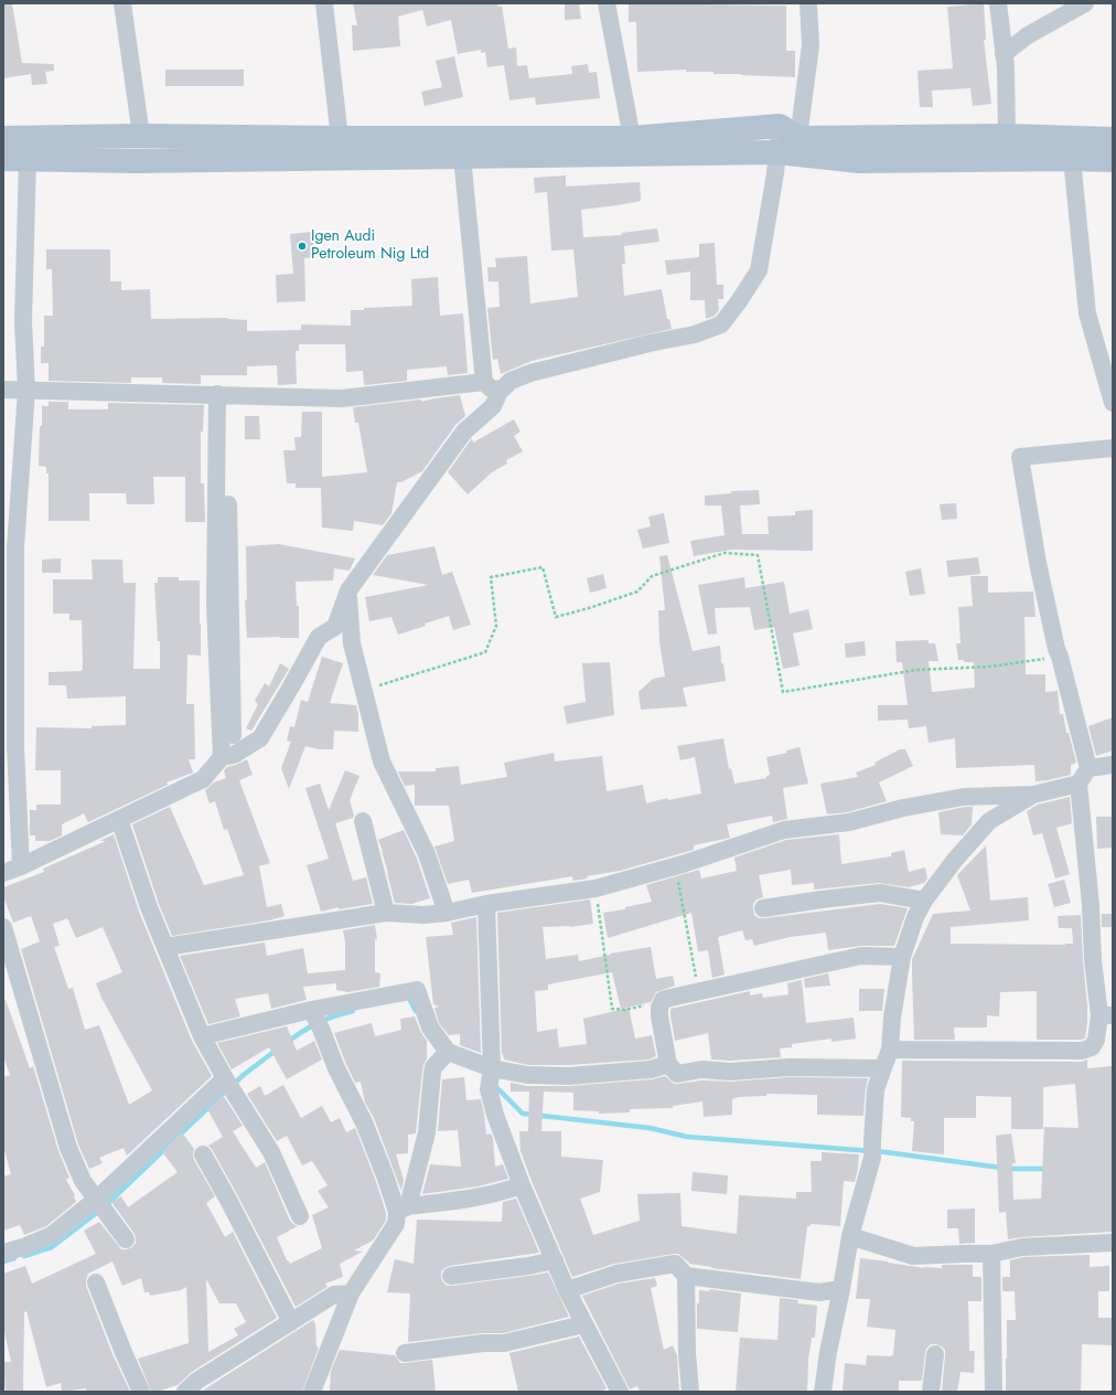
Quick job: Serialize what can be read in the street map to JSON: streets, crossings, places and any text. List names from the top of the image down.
{
  "places": ["Igen Audi Petroleum Nig Ltd"]
}
